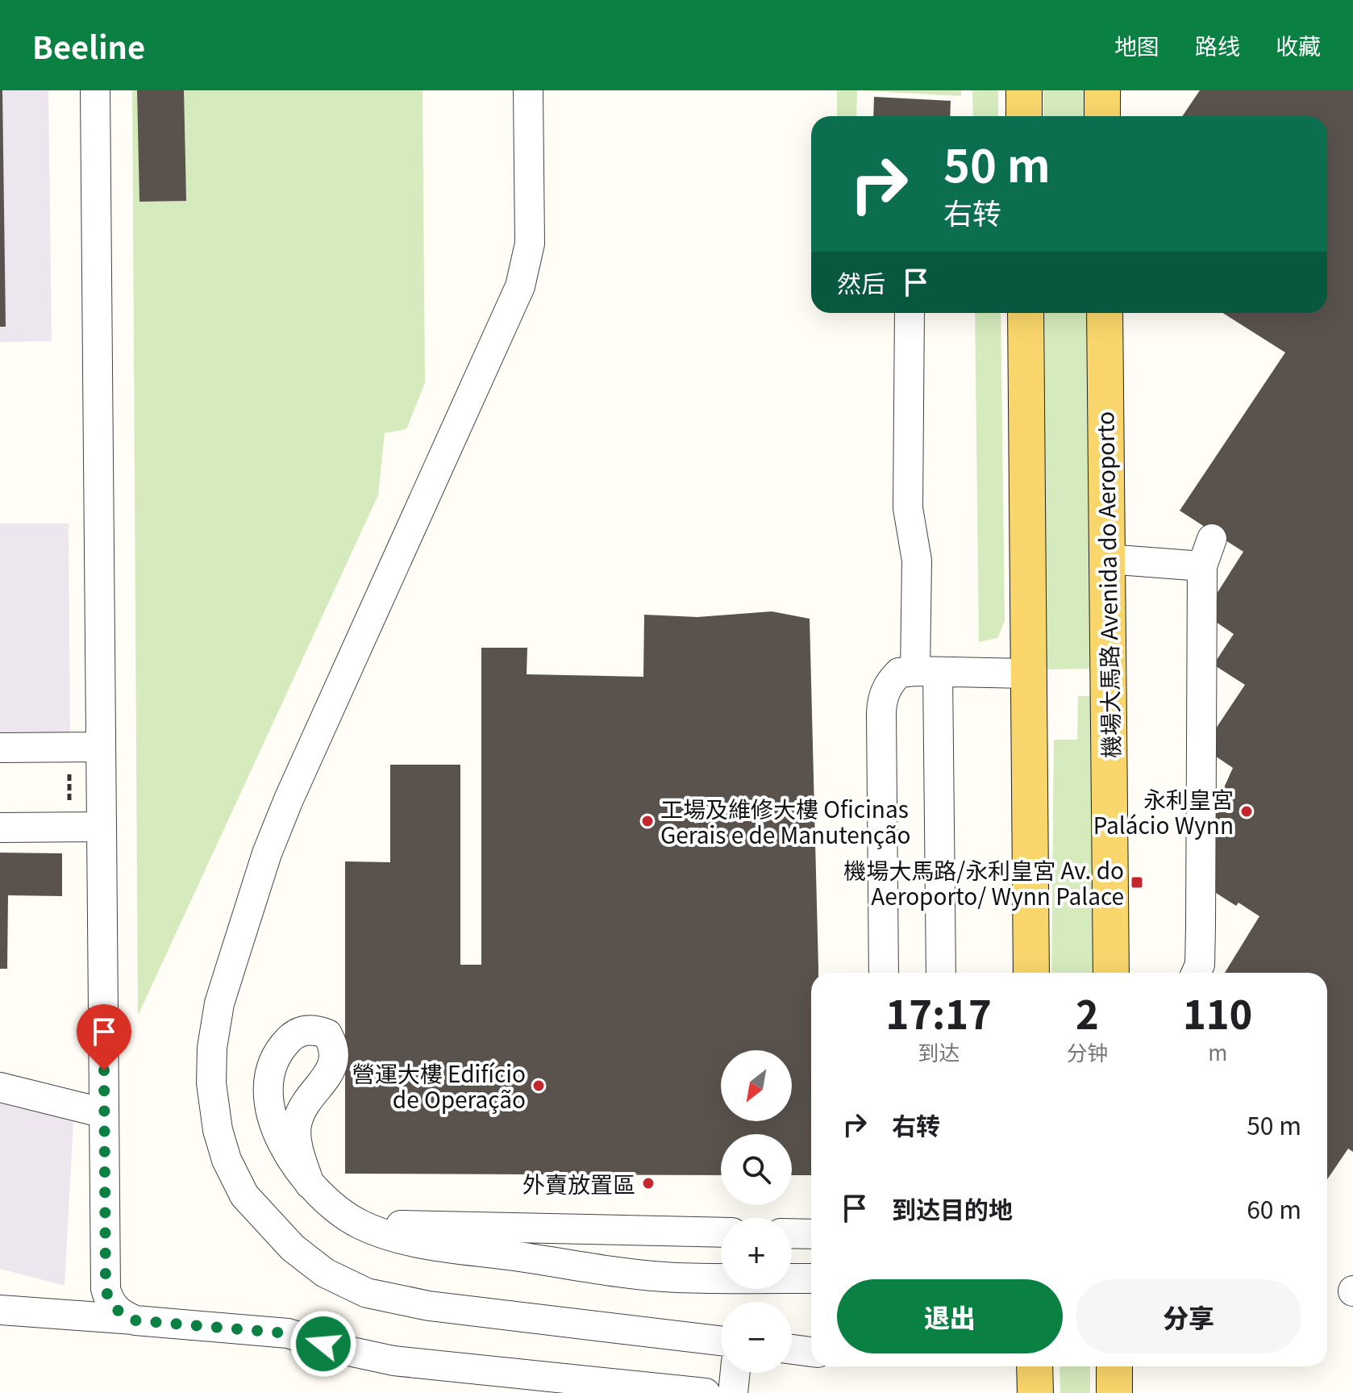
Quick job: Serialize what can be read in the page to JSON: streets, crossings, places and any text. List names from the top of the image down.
{
  "streets": {
    "main road": ["機場大馬路 Avenida do Aeroporto"]
  },
  "places": {
    "other": [
      "永利皇宮 Palácio Wynn",
      "工場及維修大樓 Oficinas Gerais e de Manutenção",
      "營運大樓 Edifício de Operação",
      "外賣放置區"
    ],
    "transit": ["機場大馬路/永利皇宮 Av. do Aeroporto/ Wynn Palace"]
  },
  "north": "bottom left",
  "page": {
    "header": "Beeline",
    "nav": ["地图", "路线", "收藏"],
    "turn": ["50 m", "右转"],
    "then": "然后",
    "eta": [
      "17:17",
      "到达",
      "2",
      "分钟",
      "110",
      "m"
    ],
    "map_buttons": ["+", "−"],
    "list": [
      {
        "name": "右转",
        "value": "50 m"
      },
      {
        "name": "到达目的地",
        "value": "60 m"
      }
    ],
    "buttons": ["退出", "分享"]
  }
}
